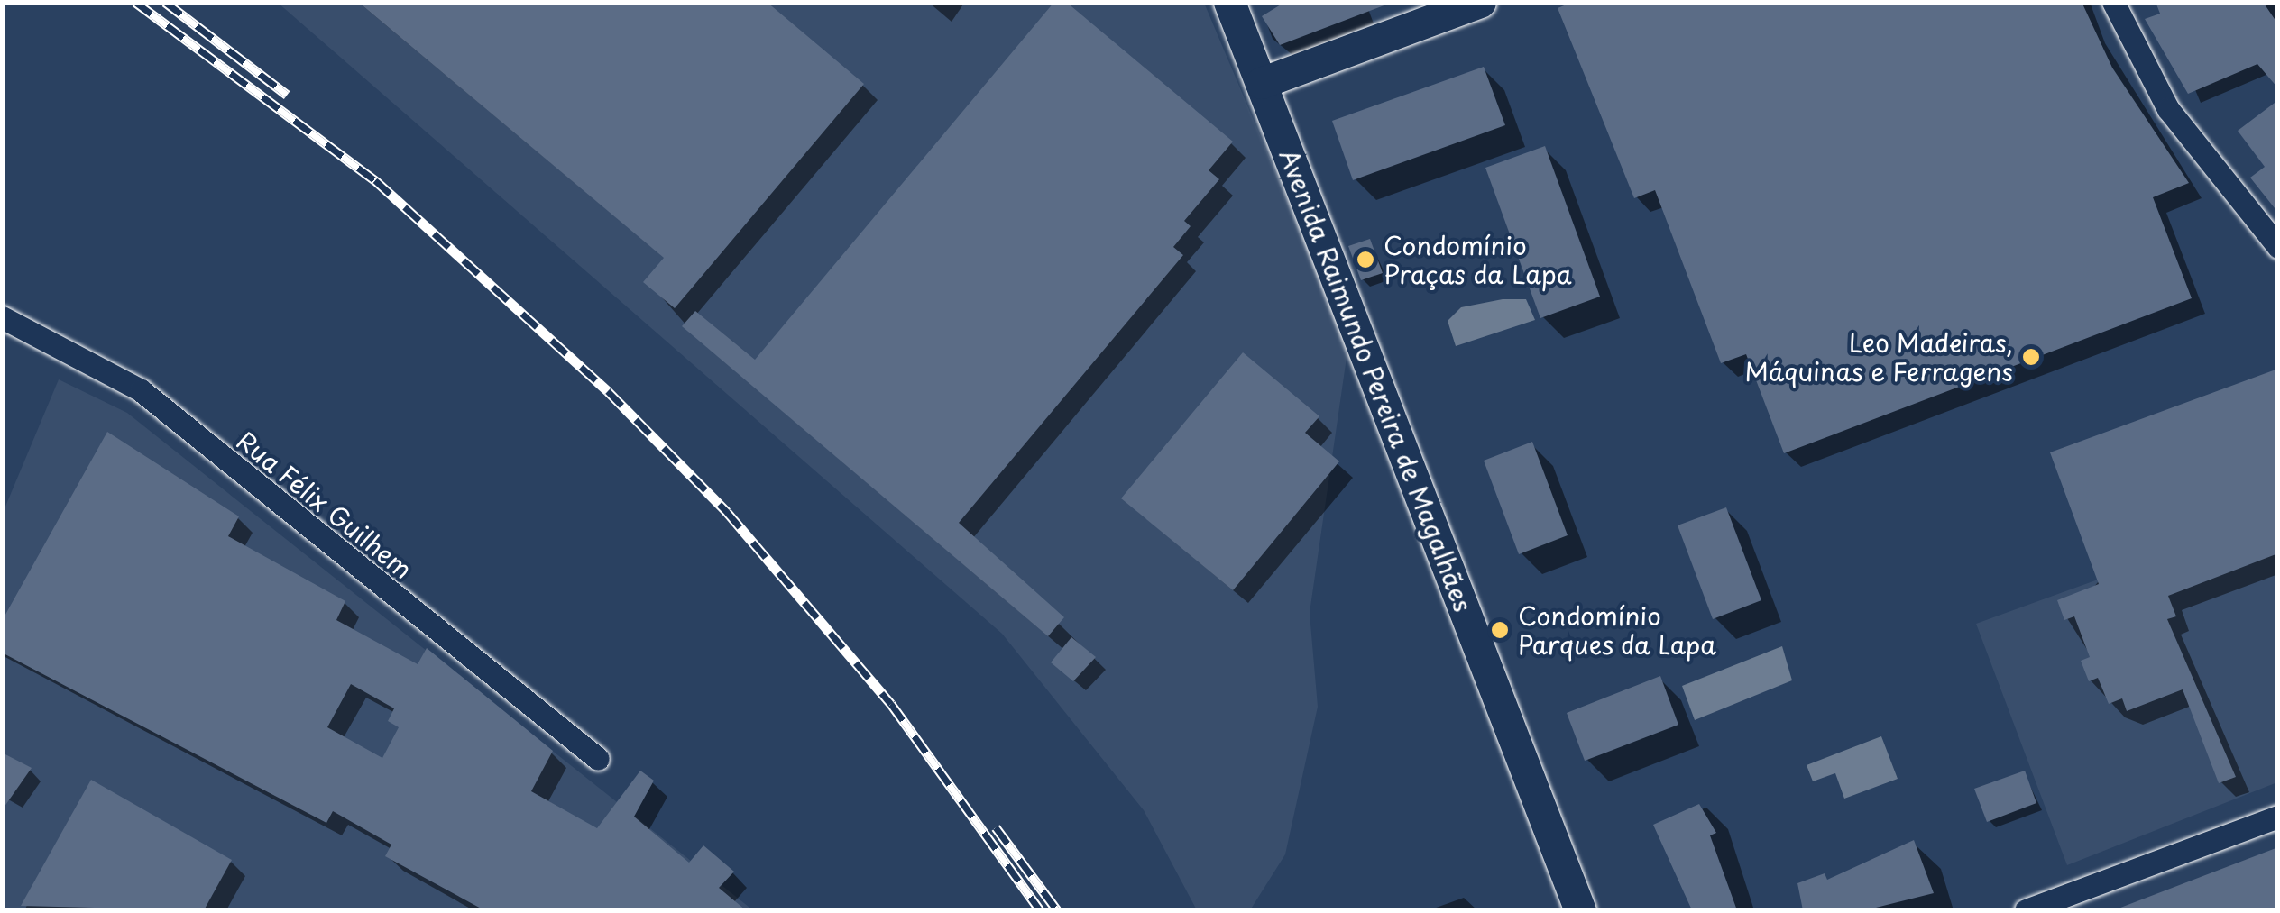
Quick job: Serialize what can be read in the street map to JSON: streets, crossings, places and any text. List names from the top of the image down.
{
  "streets": {
    "street": ["Avenida Raimundo Pereira de Magalhães", "Rua Félix Guilhem"]
  },
  "places": ["Condomínio Praças da Lapa", "Leo Madeiras, Máquinas e Ferragens", "Condomínio Parques da Lapa"]
}
